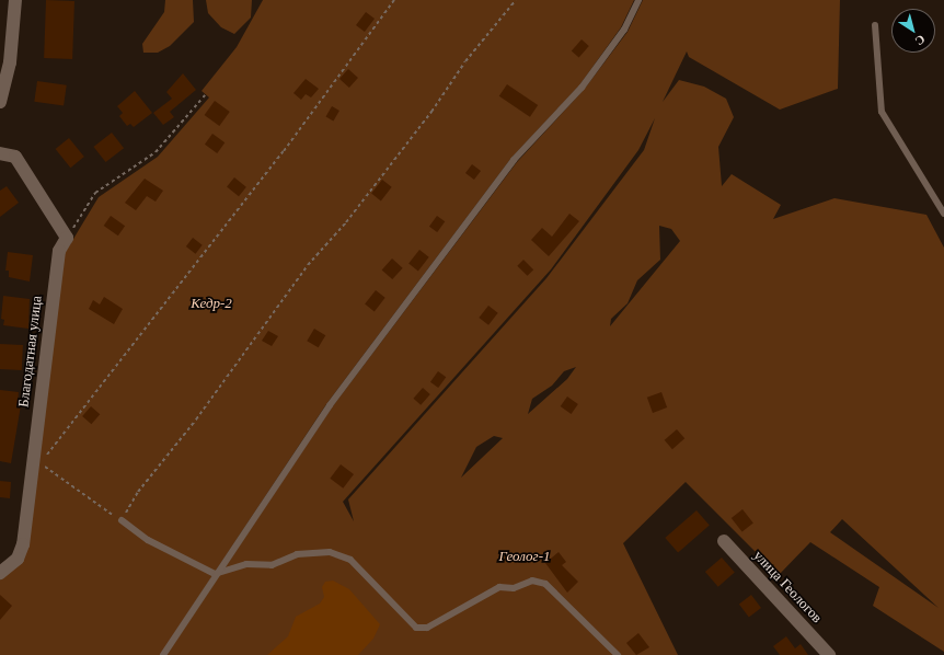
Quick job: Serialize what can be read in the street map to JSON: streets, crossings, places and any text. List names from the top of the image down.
{
  "streets": {
    "street": ["Благодатная улица", "улица Геологов"]
  },
  "parks": ["Кедр-2", "Геолог-1"],
  "north": "bottom right"
}
